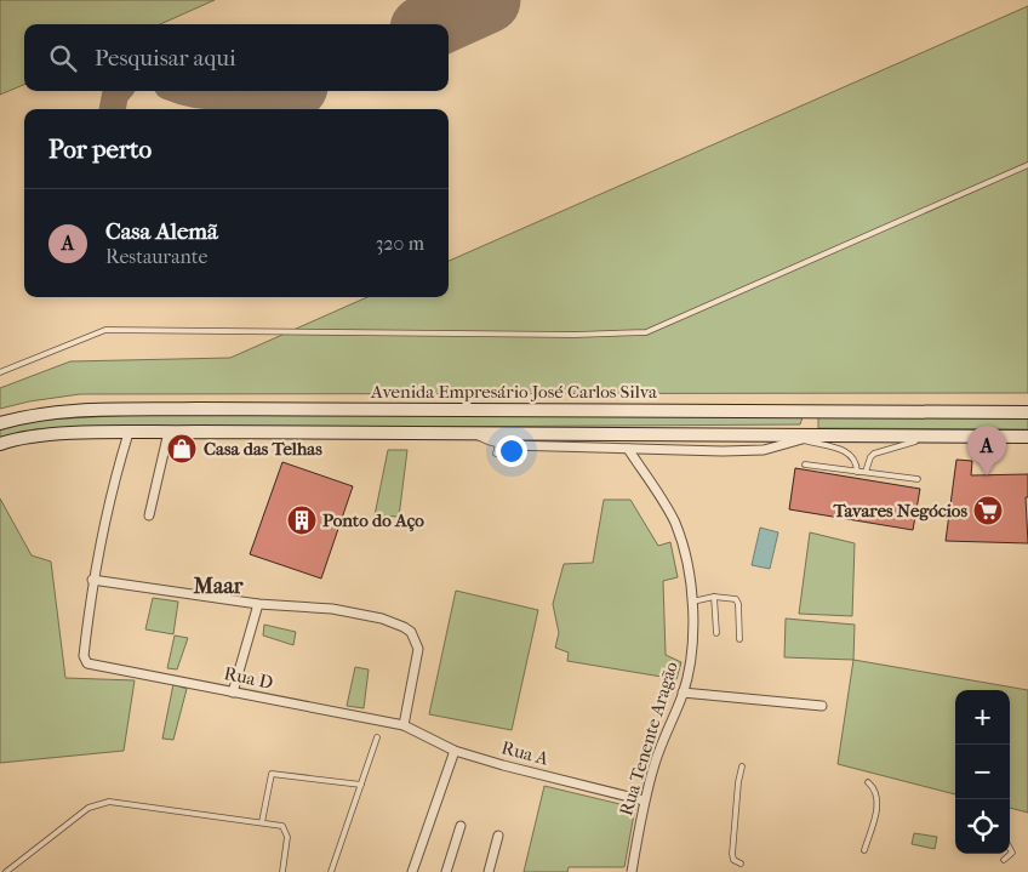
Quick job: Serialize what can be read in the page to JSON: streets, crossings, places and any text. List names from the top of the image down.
{
  "streets": {
    "main road": ["Avenida Empresário José Carlos Silva"],
    "street": ["Rua D", "Rua Tenente Aragão", "Rua A"]
  },
  "crossings": [
    ["Rua D", "Rua A"],
    ["Rua Tenente Aragão", "Rua A"]
  ],
  "districts": ["Maar"],
  "places": {
    "shop": ["Casa das Telhas"],
    "supermarket": ["Tavares Negócios"],
    "building": ["Ponto do Aço"]
  },
  "page": {
    "search": "Pesquisar aqui",
    "heading": "Por perto",
    "list": [
      {
        "mark": "A",
        "name": "Casa Alemã",
        "note": "Restaurante",
        "value": "320 m"
      }
    ],
    "pins": "A",
    "map_buttons": ["+", "−"]
  }
}
